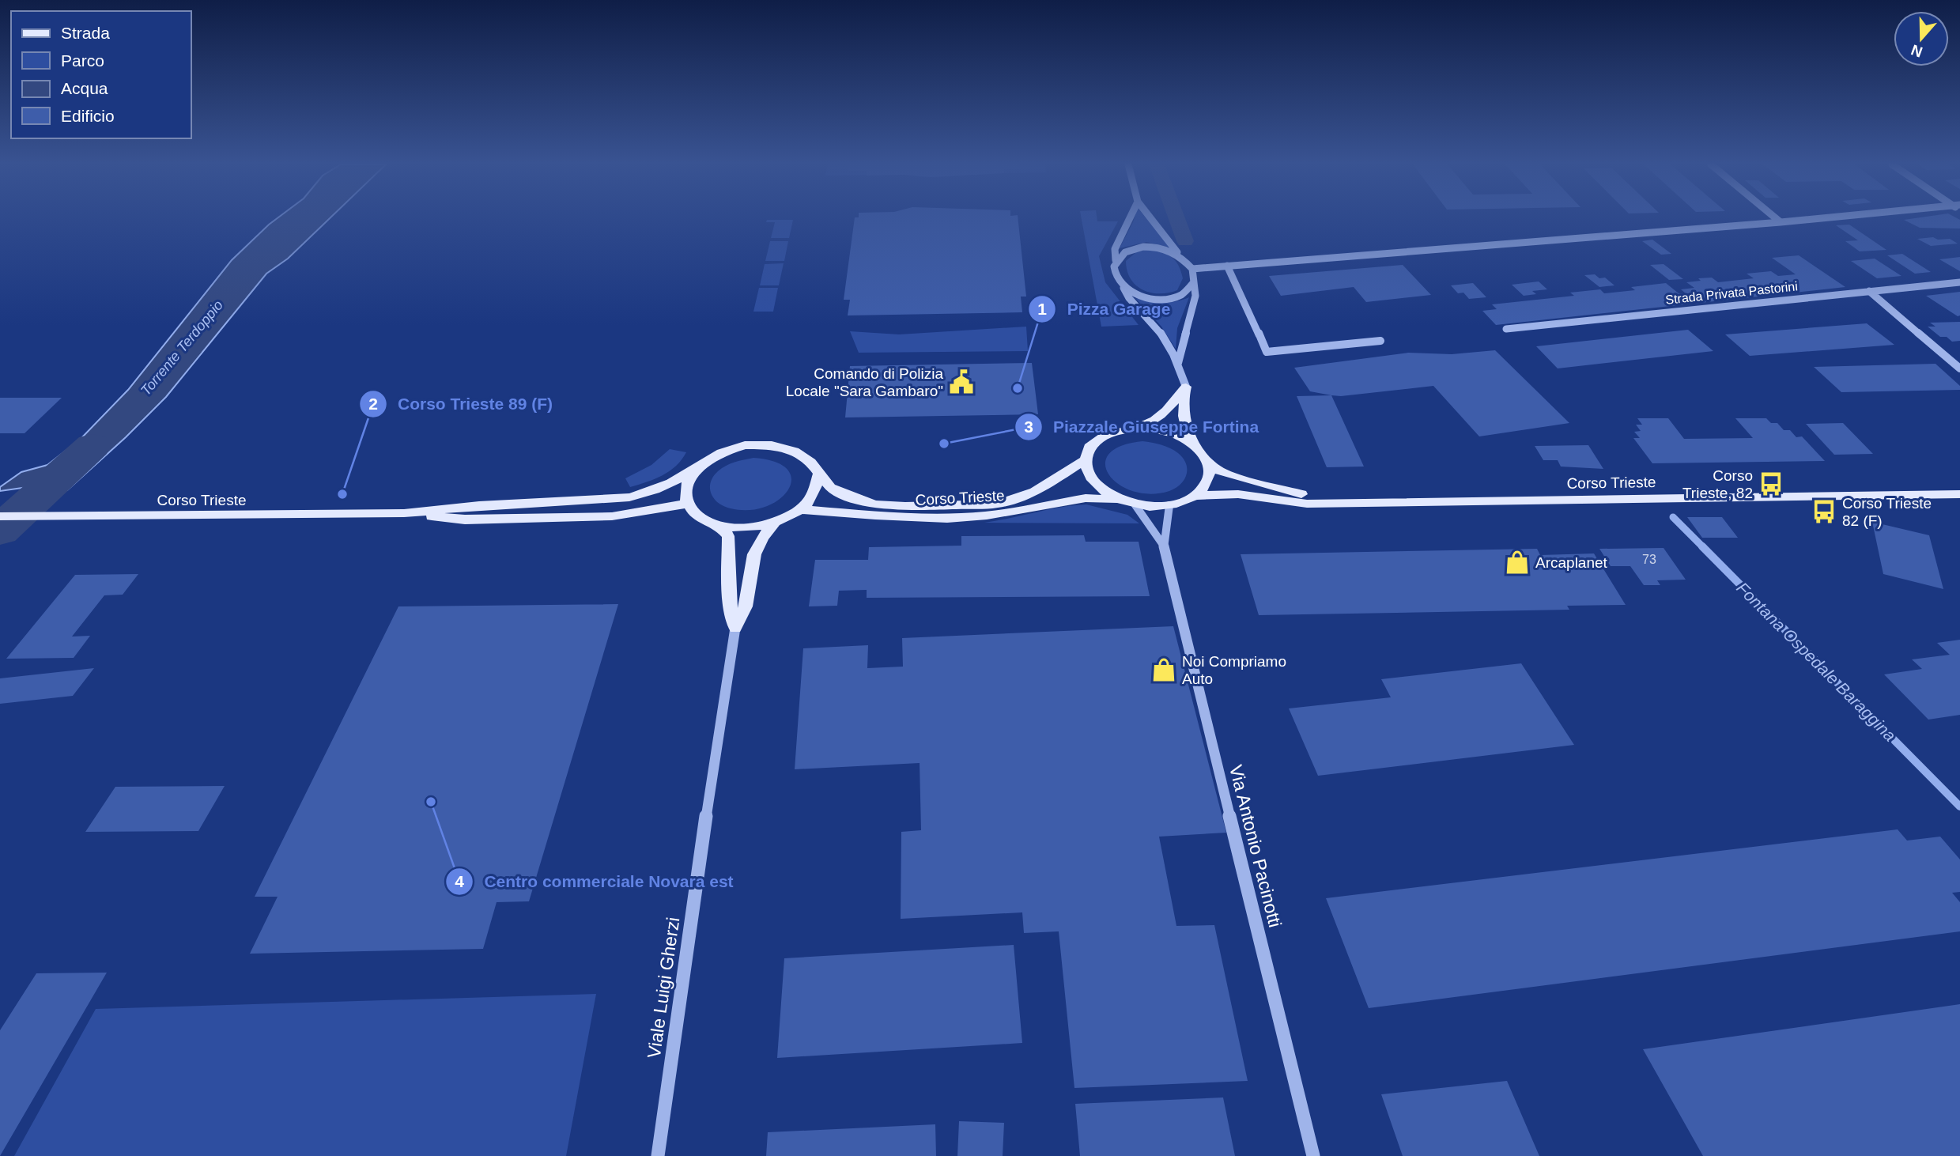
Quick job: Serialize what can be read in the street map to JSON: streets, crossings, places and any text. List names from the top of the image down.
{
  "streets": {
    "main road": ["Corso Trieste"],
    "street": ["Strada Privata Pastorini", "Via Antonio Pacinotti", "Viale Luigi Gherzi"]
  },
  "crossings": [
    ["Corso Trieste", "Via Antonio Pacinotti"]
  ],
  "water": ["Torrente Terdoppio", "Fontana Ospedale Baraggina"],
  "places": {
    "public building": ["Comando di Polizia Locale \"Sara Gambaro\""],
    "other": [
      "Pizza Garage",
      "Piazzale Giuseppe Fortina",
      "Corso Trieste 89 (F)",
      "Centro commerciale Novara est"
    ],
    "bus stop": ["Corso Trieste, 82", "Corso Trieste 82 (F)"],
    "shop": ["Arcaplanet", "Noi Compriamo Auto"]
  },
  "house_numbers": ["73"],
  "legend": [
    "Strada",
    "Parco",
    "Acqua",
    "Edificio"
  ],
  "north": "bottom"
}
